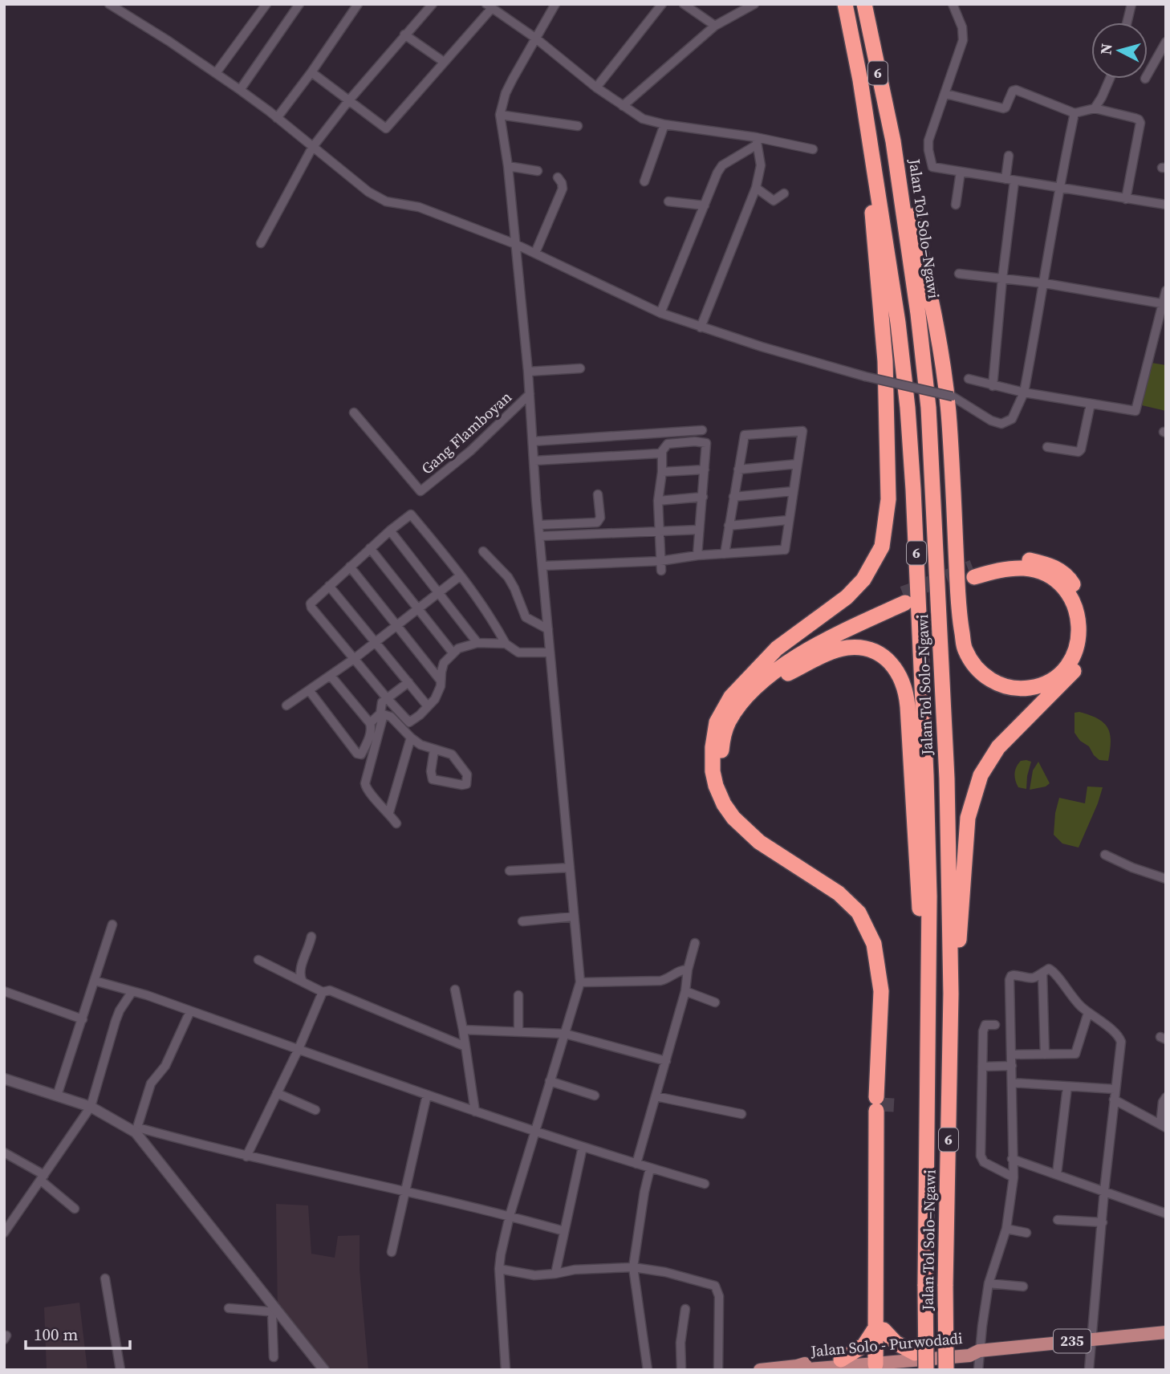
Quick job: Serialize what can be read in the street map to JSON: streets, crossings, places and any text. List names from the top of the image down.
{
  "streets": {
    "highway": ["6", "Jalan Tol Solo–Ngawi"],
    "main road": ["235", "Jalan Solo - Purwodadi"],
    "street": ["Gang Flamboyan"]
  },
  "scale_bar": "100 m",
  "north": "left"
}
